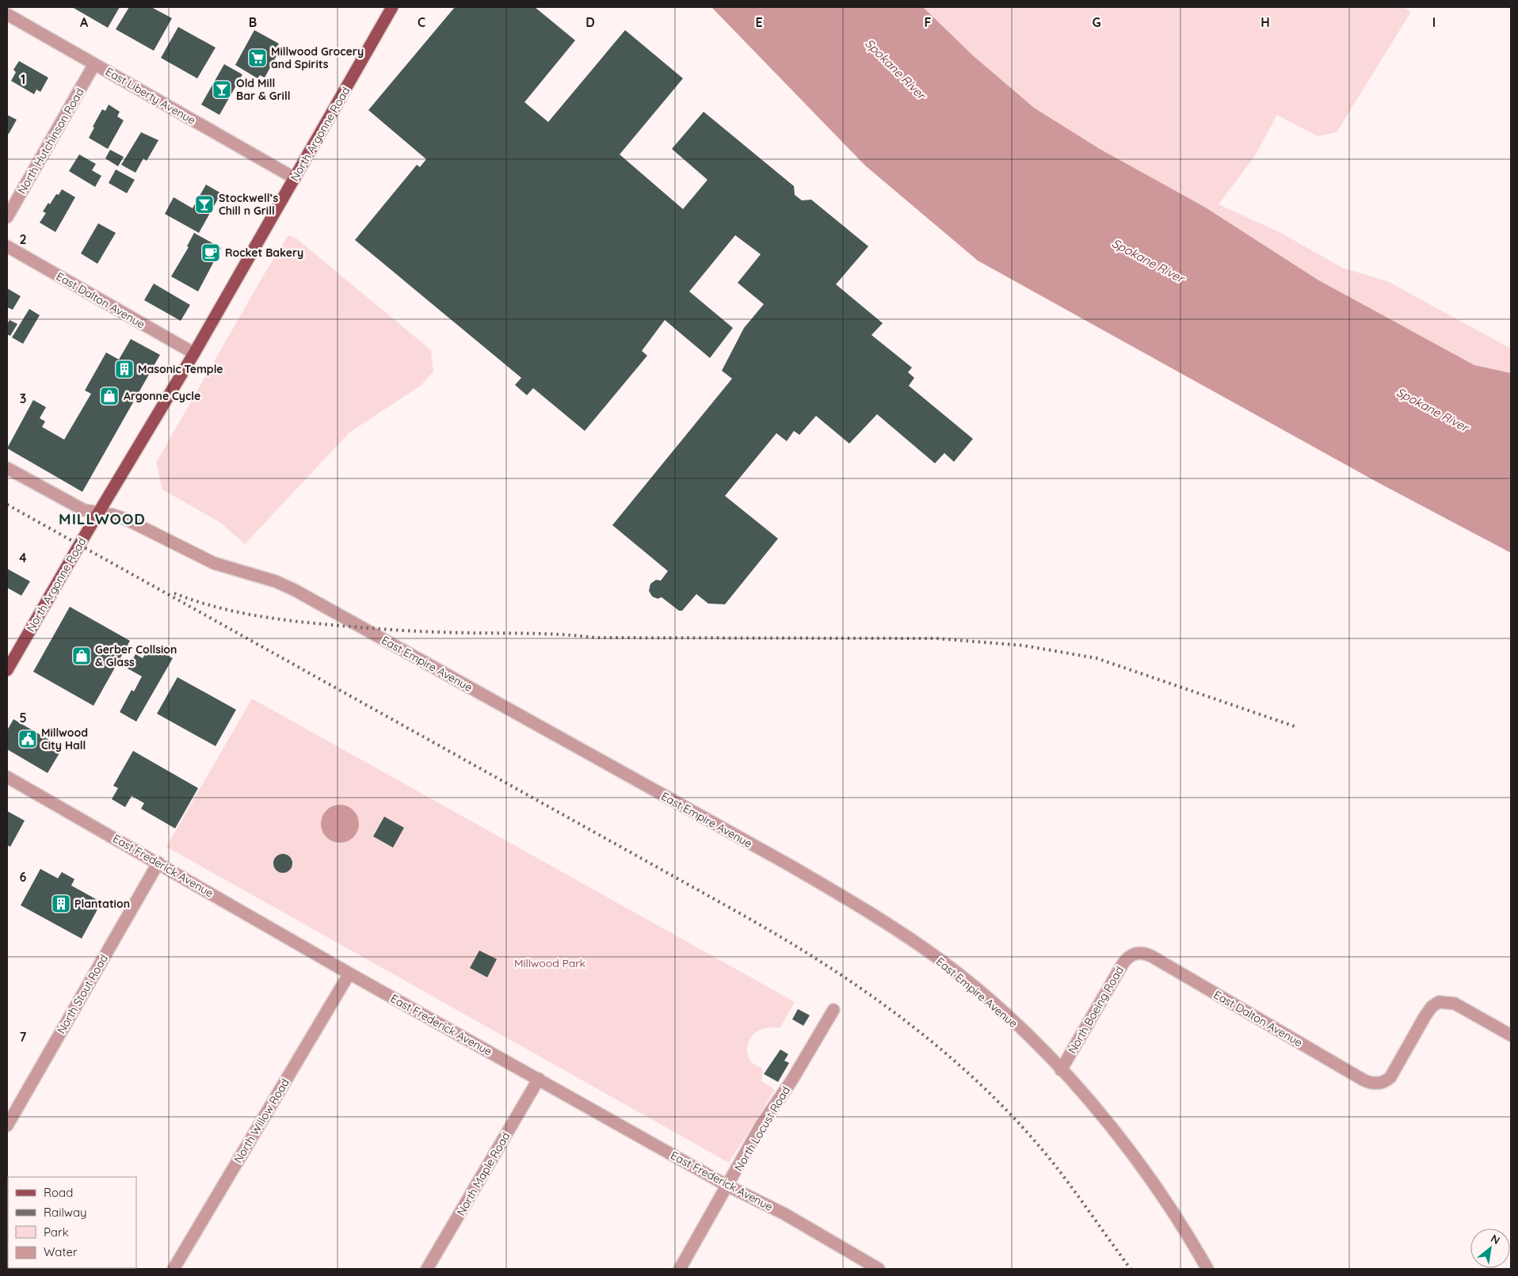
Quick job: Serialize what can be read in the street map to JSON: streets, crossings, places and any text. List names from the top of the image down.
{
  "streets": {
    "main road": ["North Argonne Road"],
    "street": [
      "East Liberty Avenue",
      "North Hutchinson Road",
      "East Dalton Avenue",
      "East Empire Avenue",
      "East Frederick Avenue",
      "North Stout Road",
      "North Boeing Road",
      "North Willow Road",
      "North Locust Road",
      "North Maple Road"
    ]
  },
  "crossings": [
    ["East Liberty Avenue", "North Argonne Road"],
    ["East Liberty Avenue", "North Hutchinson Road"],
    ["North Argonne Road", "East Dalton Avenue"],
    ["North Argonne Road", "East Empire Avenue"],
    ["East Dalton Avenue", "North Boeing Road"],
    ["East Empire Avenue", "North Boeing Road"],
    ["East Frederick Avenue", "North Stout Road"],
    ["East Frederick Avenue", "North Willow Road"],
    ["East Frederick Avenue", "North Locust Road"],
    ["East Frederick Avenue", "North Maple Road"]
  ],
  "districts": ["MILLWOOD"],
  "water": ["Spokane River"],
  "parks": ["Millwood Park"],
  "places": {
    "supermarket": ["Millwood Grocery and Spirits"],
    "bar": ["Old Mill Bar & Grill", "Stockwell’s Chill n Grill"],
    "cafe": ["Rocket Bakery"],
    "building": ["Masonic Temple", "Plantation"],
    "shop": ["Argonne Cycle", "Gerber Collsion & Glass"],
    "public building": ["Millwood City Hall"]
  },
  "legend": [
    "Road",
    "Railway",
    "Park",
    "Water"
  ],
  "north": "top right",
  "grid": {
    "columns": [
      "A",
      "B",
      "C",
      "D",
      "E",
      "F",
      "G",
      "H",
      "I"
    ],
    "rows": [
      "1",
      "2",
      "3",
      "4",
      "5",
      "6",
      "7"
    ]
  }
}
